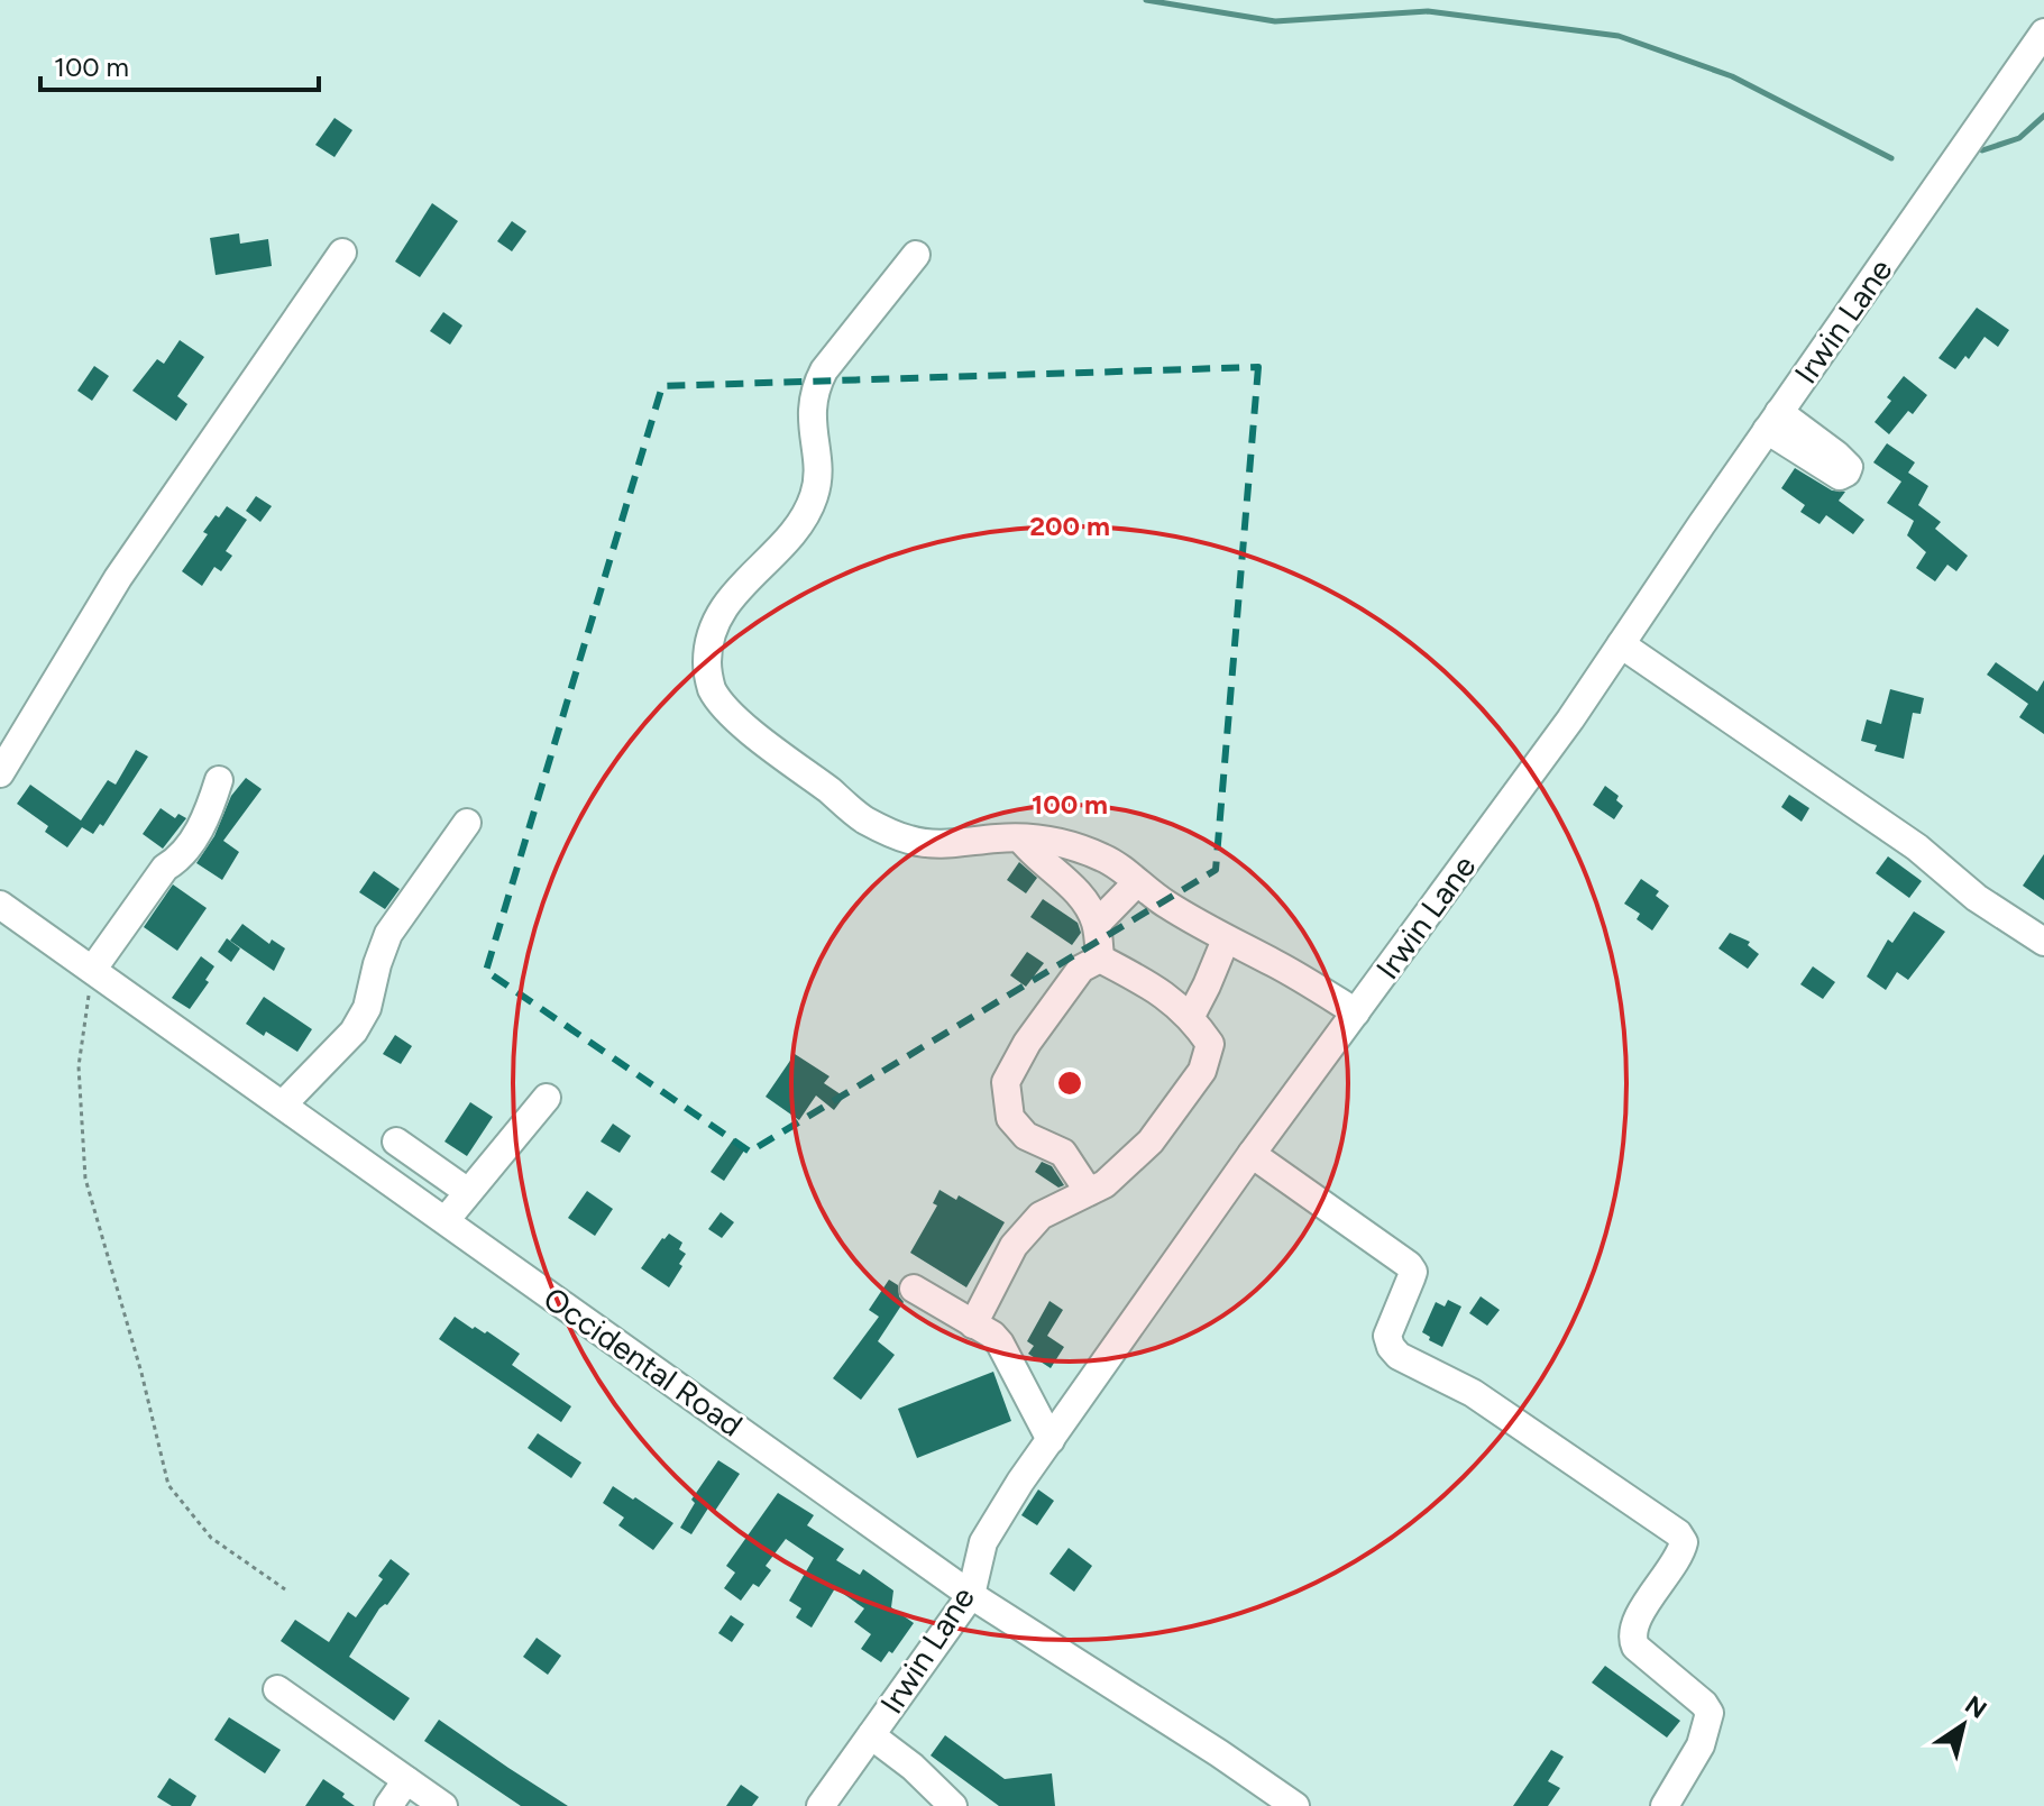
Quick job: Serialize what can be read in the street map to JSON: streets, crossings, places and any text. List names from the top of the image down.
{
  "streets": {
    "street": ["Irwin Lane", "Occidental Road"]
  },
  "crossings": [
    ["Irwin Lane", "Occidental Road"]
  ],
  "scale_bar": "100 m",
  "north": "top right",
  "rings": ["200 m", "100 m"]
}
